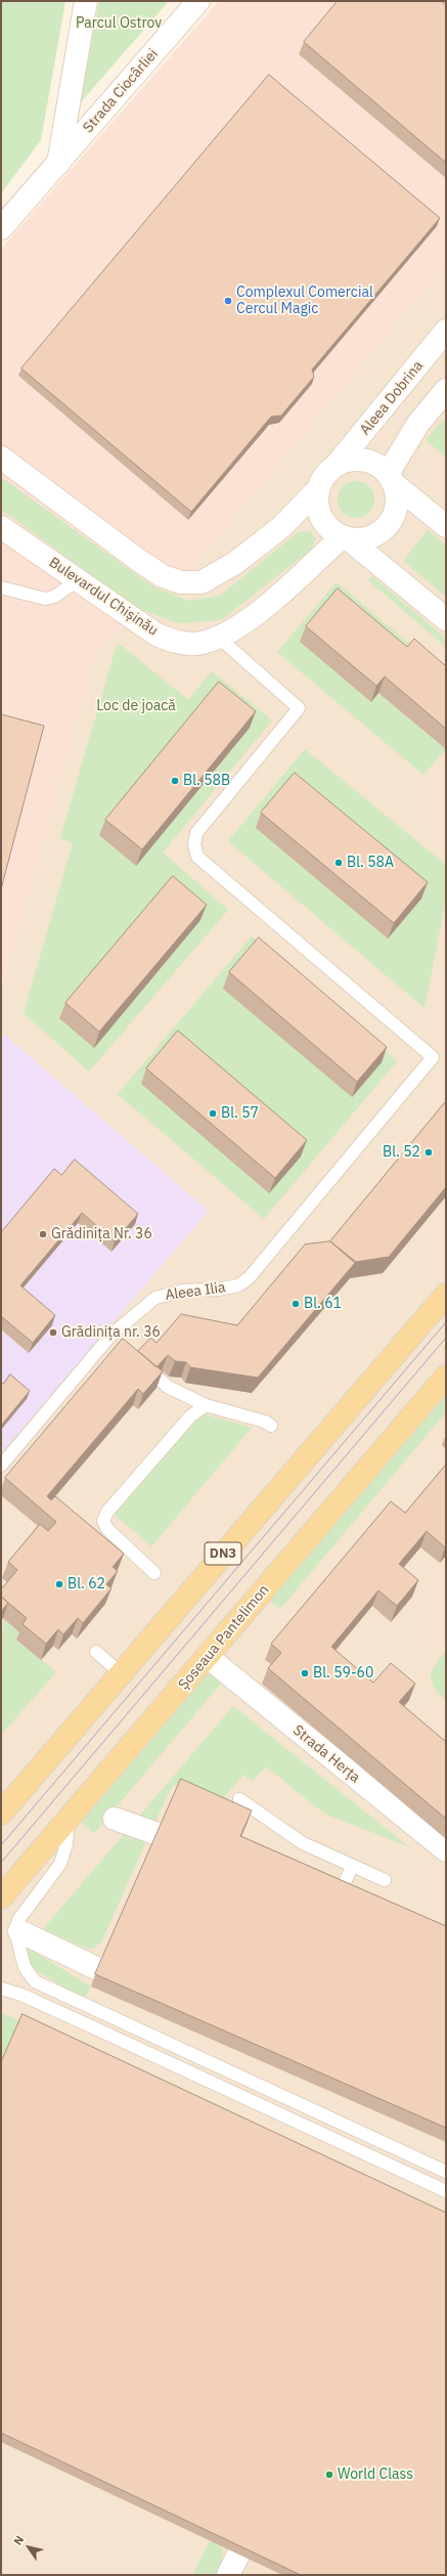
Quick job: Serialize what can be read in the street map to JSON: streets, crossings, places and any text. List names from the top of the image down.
{
  "streets": {
    "main road": [
      "Strada Ciocârliei",
      "Aleea Dobrina",
      "Bulevardul Chișinău",
      "DN3",
      "Șoseaua Pantelimon",
      "Strada Herța"
    ],
    "lane": ["Aleea Ilia"]
  },
  "crossings": [
    ["Aleea Dobrina", "Bulevardul Chișinău"],
    ["Bulevardul Chișinău", "Aleea Ilia"],
    ["Șoseaua Pantelimon", "Strada Herța"]
  ],
  "parks": ["Parcul Ostrov", "Loc de joacă"],
  "places": [
    "Complexul Comercial Cercul Magic",
    "Bl. 58B",
    "Bl. 58A",
    "Bl. 57",
    "Bl. 52",
    "Grădinița Nr. 36",
    "Bl. 61",
    "Grădinița nr. 36",
    "Bl. 62",
    "Bl. 59-60",
    "World Class"
  ],
  "north": "top left"
}
